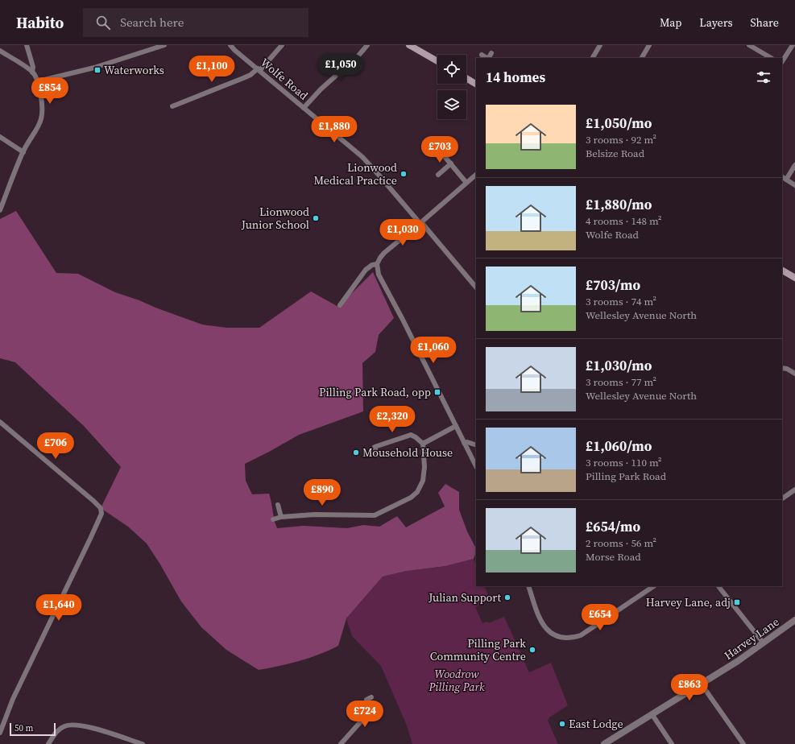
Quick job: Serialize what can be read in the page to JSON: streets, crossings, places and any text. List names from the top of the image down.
{
  "streets": {
    "street": ["Wolfe Road", "Harvey Lane"]
  },
  "parks": ["Woodrow Pilling Park"],
  "places": {
    "transit": ["Waterworks", "Pilling Park Road, opp", "Harvey Lane, adj"],
    "other": [
      "Lionwood Medical Practice",
      "Lionwood Junior School",
      "Mousehold House",
      "Julian Support",
      "Pilling Park Community Centre",
      "East Lodge"
    ]
  },
  "scale_bar": "50 m",
  "page": {
    "header": "Habito",
    "search": "Search here",
    "nav": ["Map", "Layers", "Share"],
    "price": [
      "£1,050",
      "£1,100",
      "£854",
      "£1,880",
      "£703",
      "£1,030",
      "£1,060",
      "£2,320",
      "£706",
      "£890",
      "£1,640",
      "£654",
      "£863",
      "£724"
    ],
    "heading": "14 homes",
    "list": [
      {
        "name": "£1,050/mo",
        "note": "3 rooms · 92 m² · Belsize Road"
      },
      {
        "name": "£1,880/mo",
        "note": "4 rooms · 148 m² · Wolfe Road"
      },
      {
        "name": "£703/mo",
        "note": "3 rooms · 74 m² · Wellesley Avenue North"
      },
      {
        "name": "£1,030/mo",
        "note": "3 rooms · 77 m² · Wellesley Avenue North"
      },
      {
        "name": "£1,060/mo",
        "note": "3 rooms · 110 m² · Pilling Park Road"
      },
      {
        "name": "£654/mo",
        "note": "2 rooms · 56 m² · Morse Road"
      }
    ],
    "scale": "50 m"
  }
}
